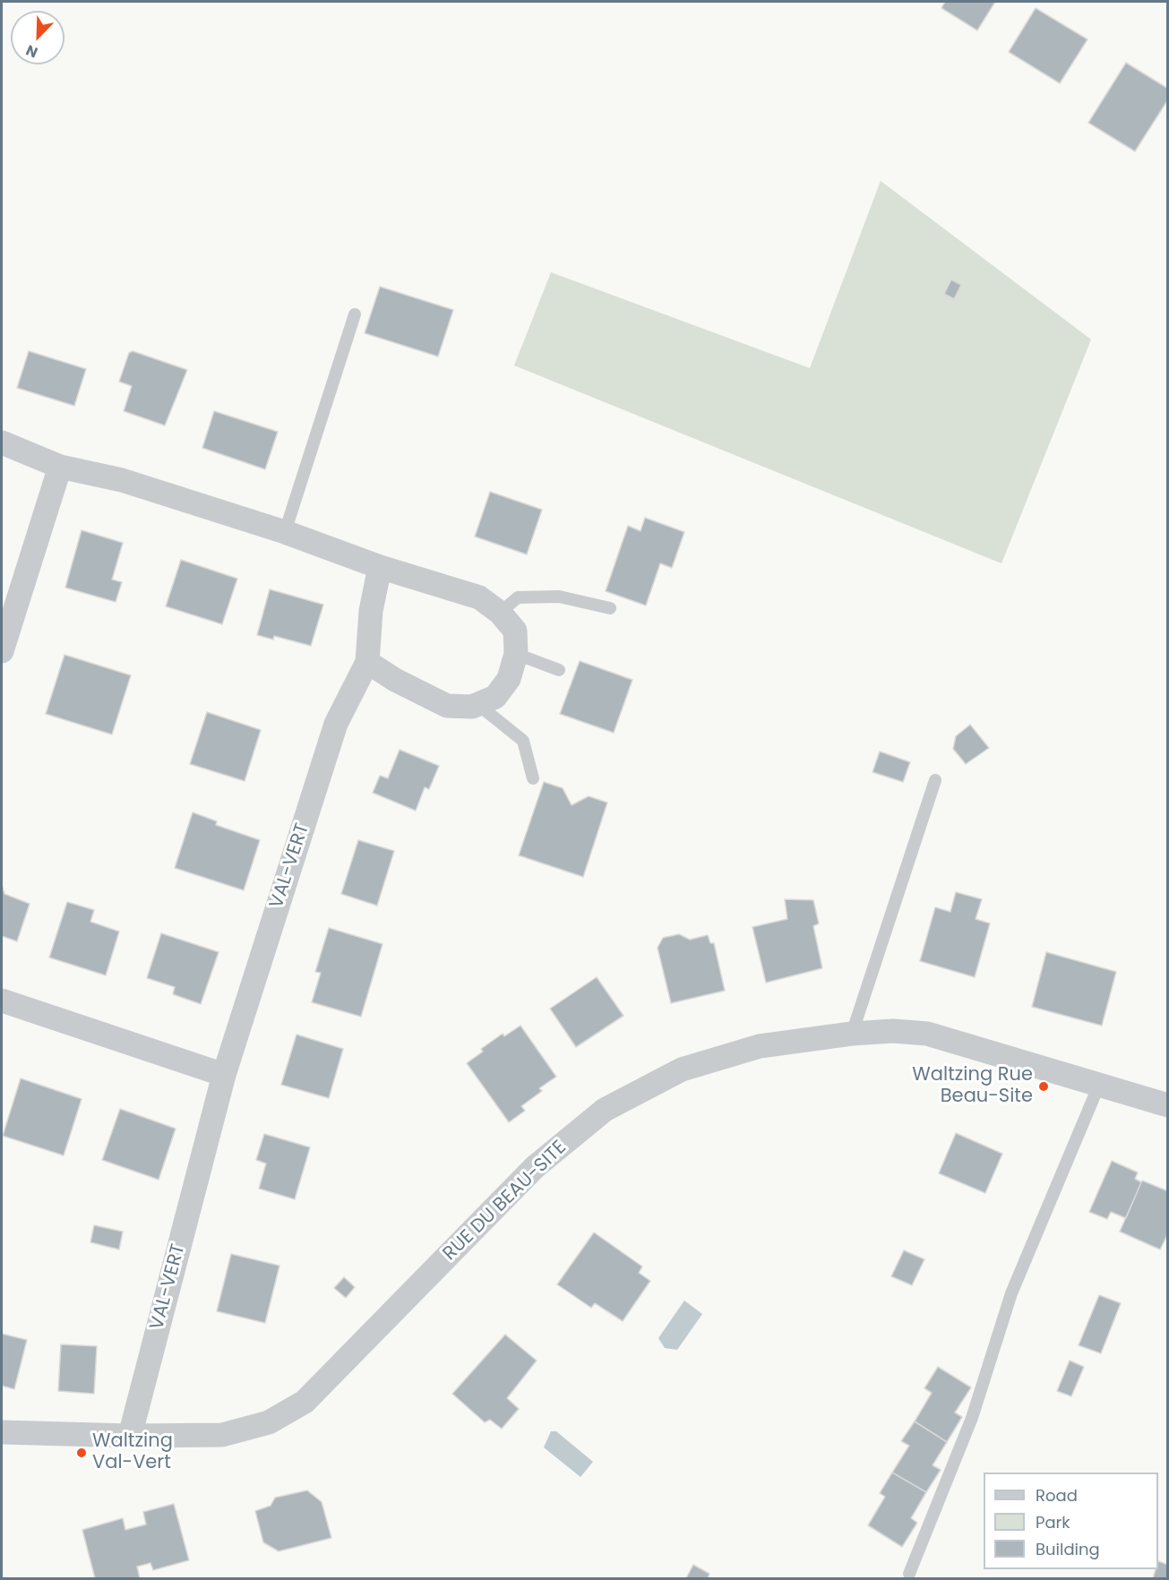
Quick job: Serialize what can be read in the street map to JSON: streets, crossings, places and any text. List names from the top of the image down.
{
  "streets": {
    "street": ["VAL-VERT", "RUE DU BEAU-SITE"]
  },
  "crossings": [
    ["VAL-VERT", "RUE DU BEAU-SITE"]
  ],
  "places": ["Waltzing Rue Beau-Site", "Waltzing Val-Vert"],
  "legend": ["Road", "Park", "Building"],
  "north": "bottom left"
}
